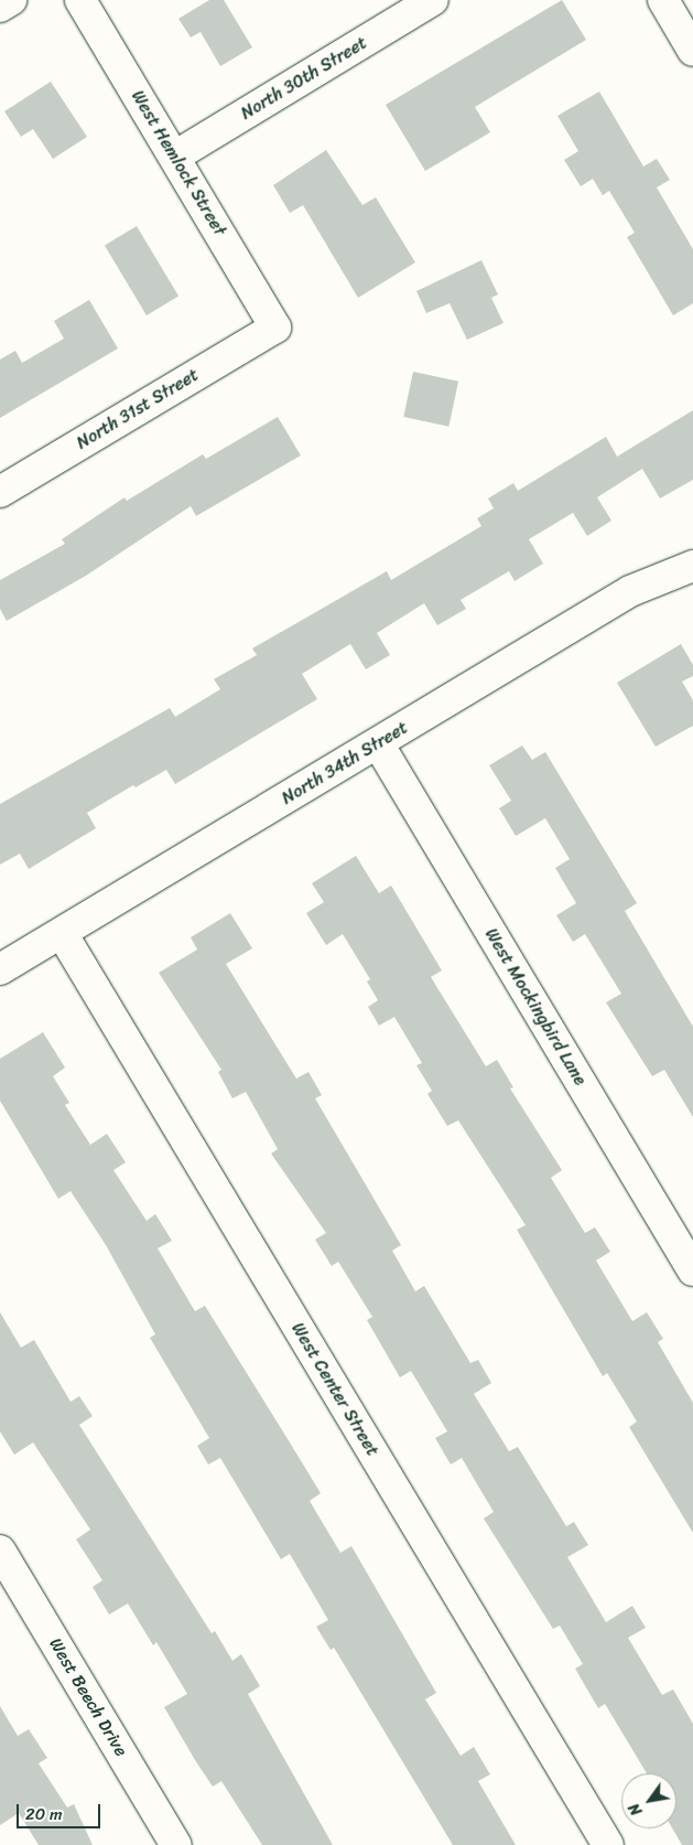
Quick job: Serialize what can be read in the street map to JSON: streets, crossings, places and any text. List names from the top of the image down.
{
  "streets": {
    "street": [
      "North 30th Street",
      "West Hemlock Street",
      "North 31st Street",
      "North 34th Street",
      "West Mockingbird Lane",
      "West Center Street",
      "West Beech Drive"
    ]
  },
  "crossings": [
    ["North 30th Street", "West Hemlock Street"],
    ["West Hemlock Street", "North 31st Street"],
    ["North 34th Street", "West Mockingbird Lane"],
    ["North 34th Street", "West Center Street"]
  ],
  "scale_bar": "20 m",
  "north": "bottom left"
}
